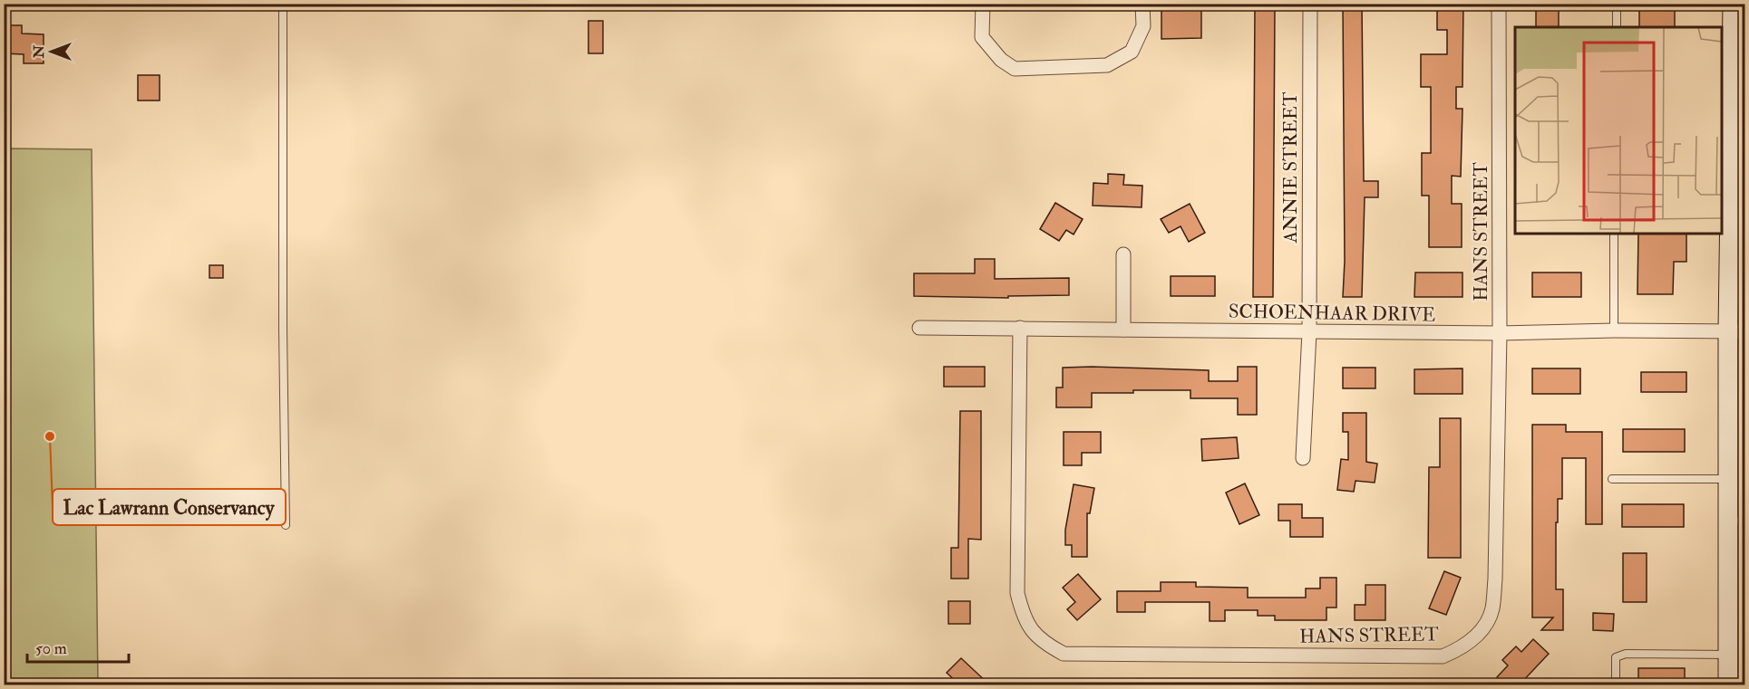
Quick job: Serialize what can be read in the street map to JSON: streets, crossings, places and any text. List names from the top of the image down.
{
  "streets": {
    "street": ["ANNIE STREET", "HANS STREET", "SCHOENHAAR DRIVE"]
  },
  "crossings": [
    ["ANNIE STREET", "SCHOENHAAR DRIVE"],
    ["HANS STREET", "SCHOENHAAR DRIVE"]
  ],
  "places": ["Lac Lawrann Conservancy"],
  "scale_bar": "50 m",
  "north": "left"
}
